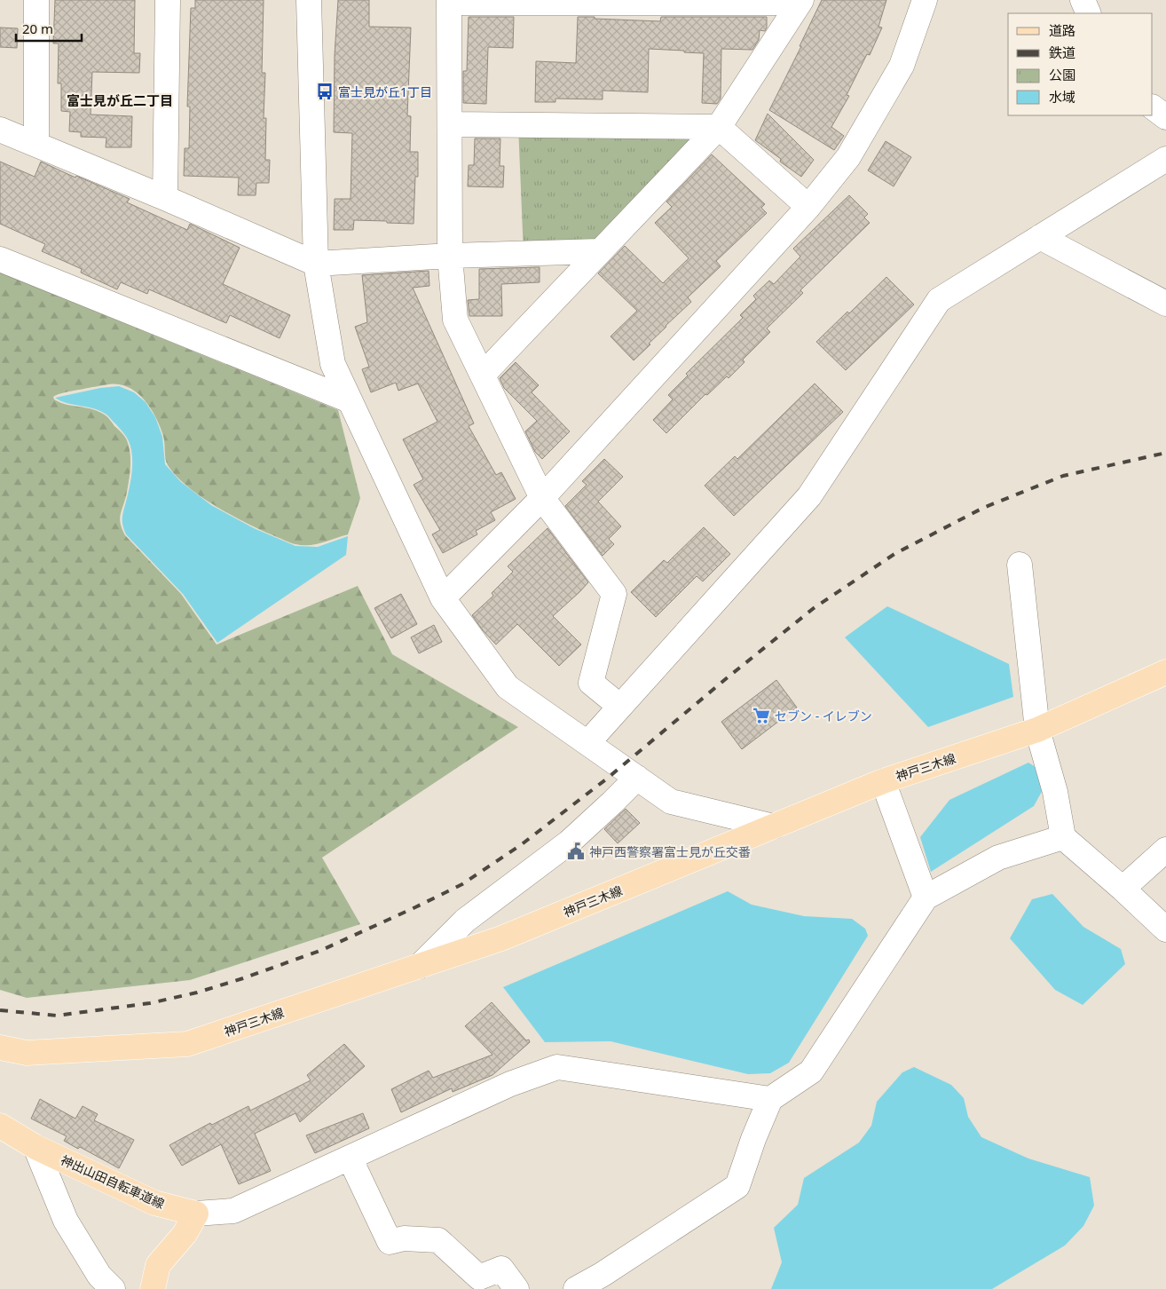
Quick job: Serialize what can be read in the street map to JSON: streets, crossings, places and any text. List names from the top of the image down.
{
  "streets": {
    "main road": ["神戸三木線", "神出山田自転車道線"]
  },
  "districts": ["富士見が丘二丁目"],
  "places": {
    "bus stop": ["富士見が丘1丁目"],
    "supermarket": ["セブン - イレブン"],
    "public building": ["神戸西警察署富士見が丘交番"]
  },
  "legend": [
    "道路",
    "鉄道",
    "公園",
    "水域"
  ],
  "scale_bar": "20 m"
}
